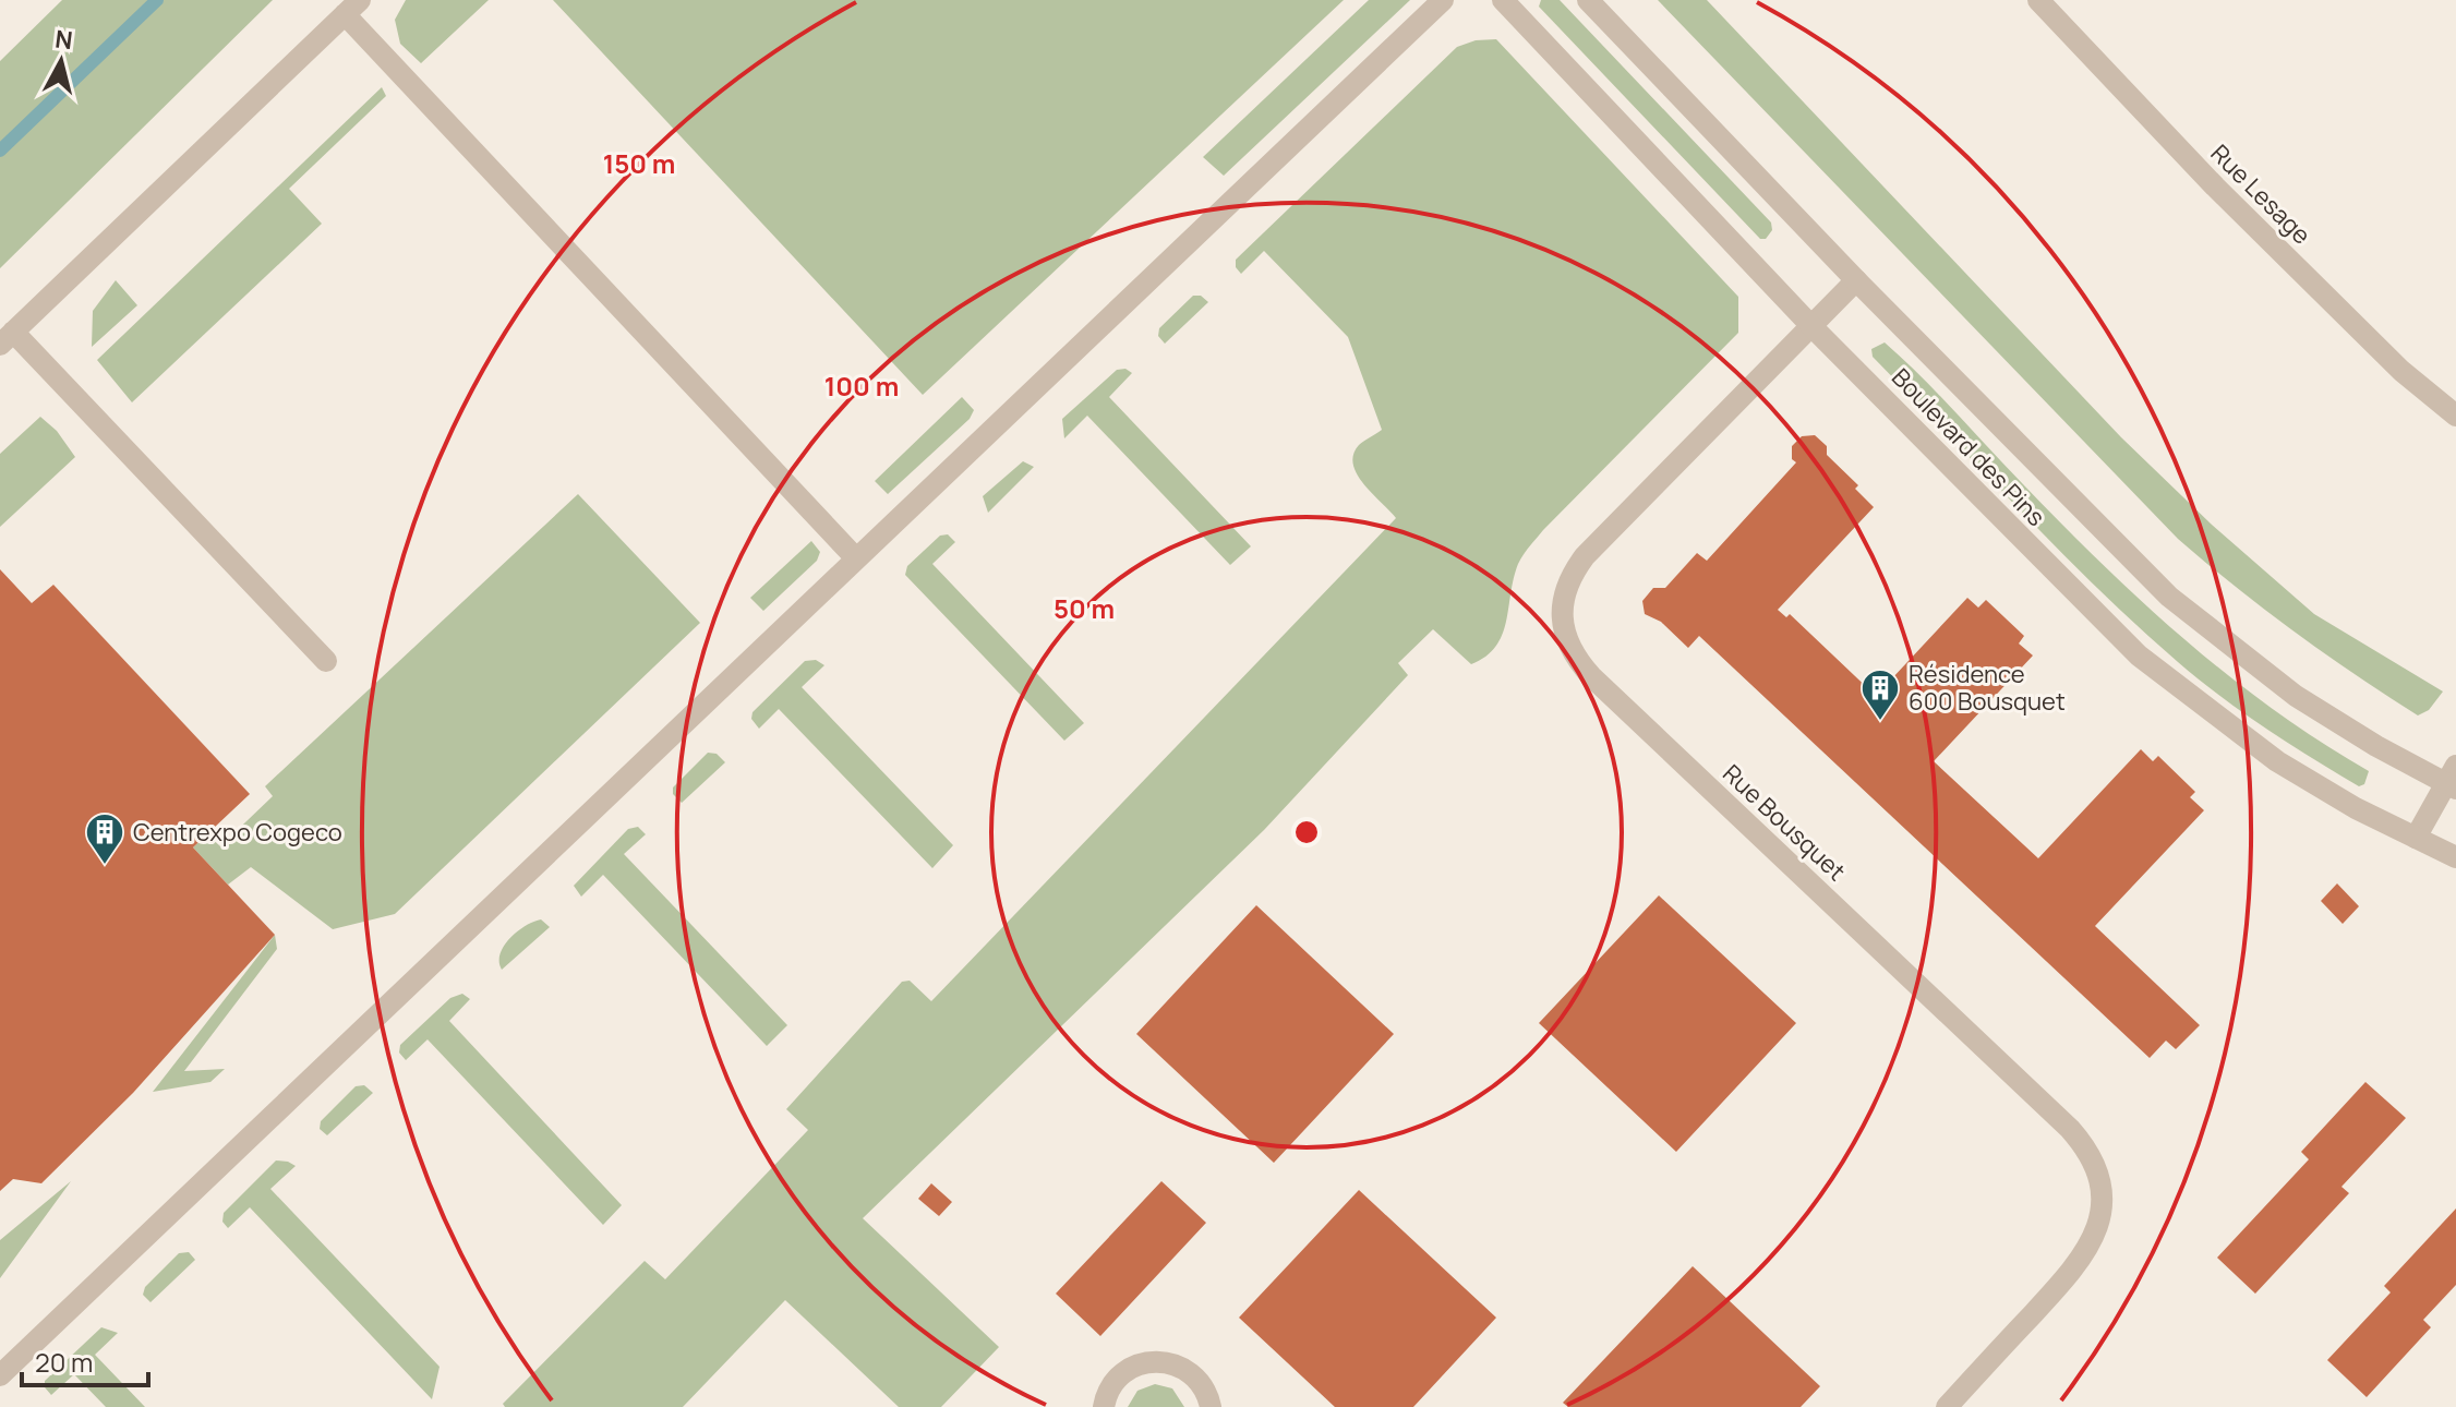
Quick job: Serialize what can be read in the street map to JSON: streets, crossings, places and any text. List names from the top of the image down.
{
  "streets": {
    "street": ["Rue Lesage", "Boulevard des Pins", "Rue Bousquet"]
  },
  "crossings": [
    ["Boulevard des Pins", "Rue Bousquet"]
  ],
  "places": {
    "building": ["Résidence 600 Bousquet", "Centrexpo Cogeco"]
  },
  "scale_bar": "20 m",
  "north": "top",
  "rings": ["150 m", "100 m", "50 m"]
}
